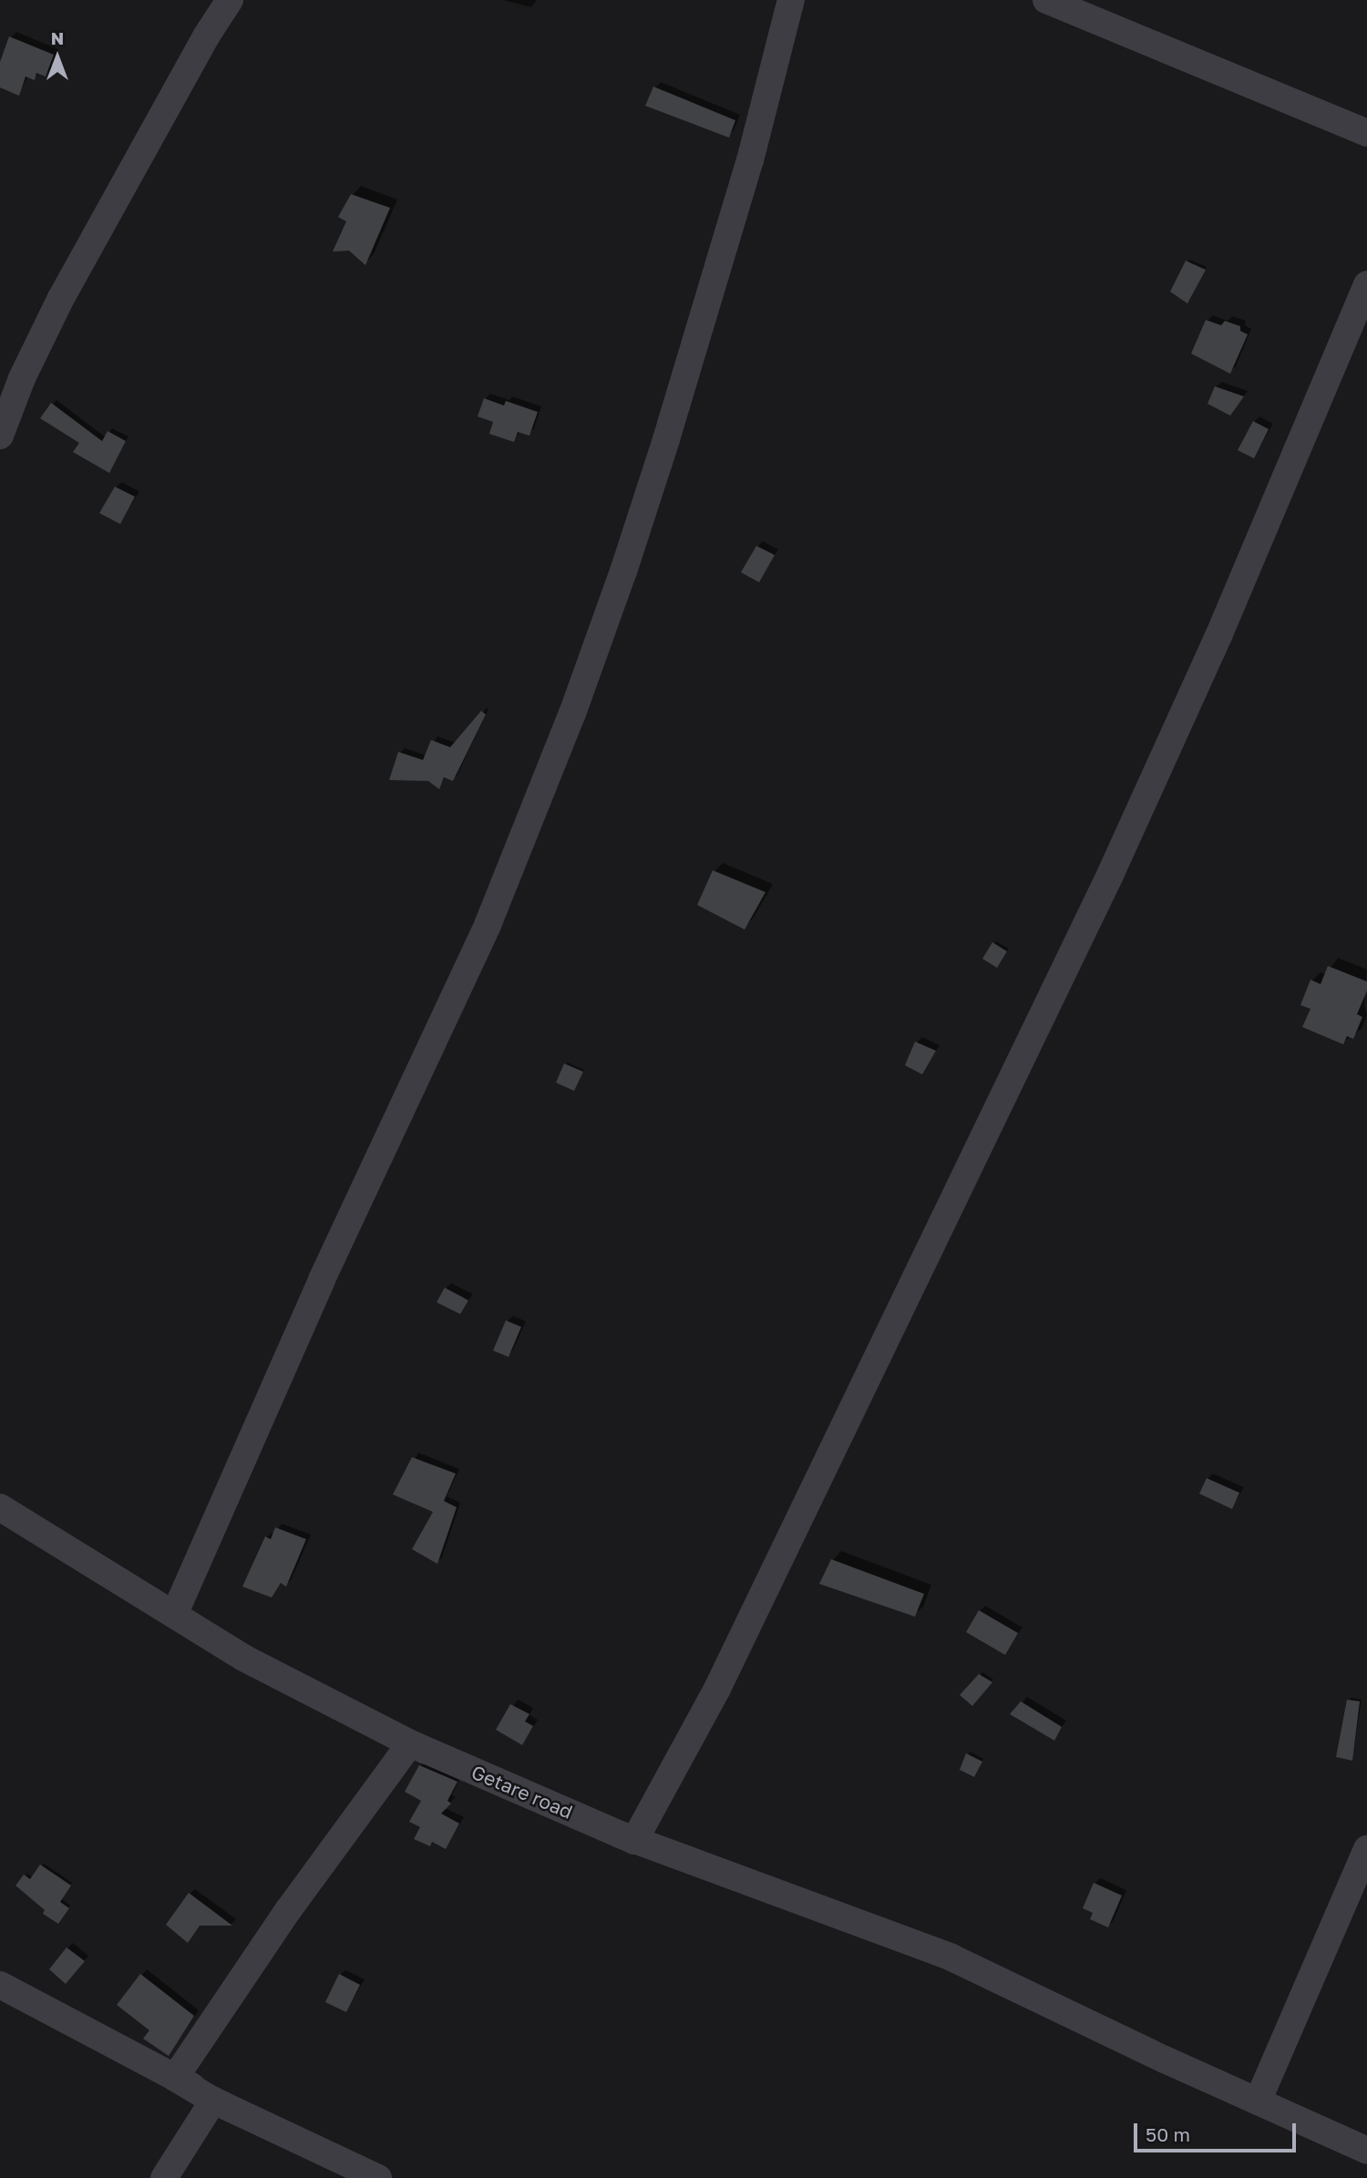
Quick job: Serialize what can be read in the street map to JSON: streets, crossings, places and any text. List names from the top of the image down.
{
  "scale_bar": "50 m",
  "north": "top"
}
